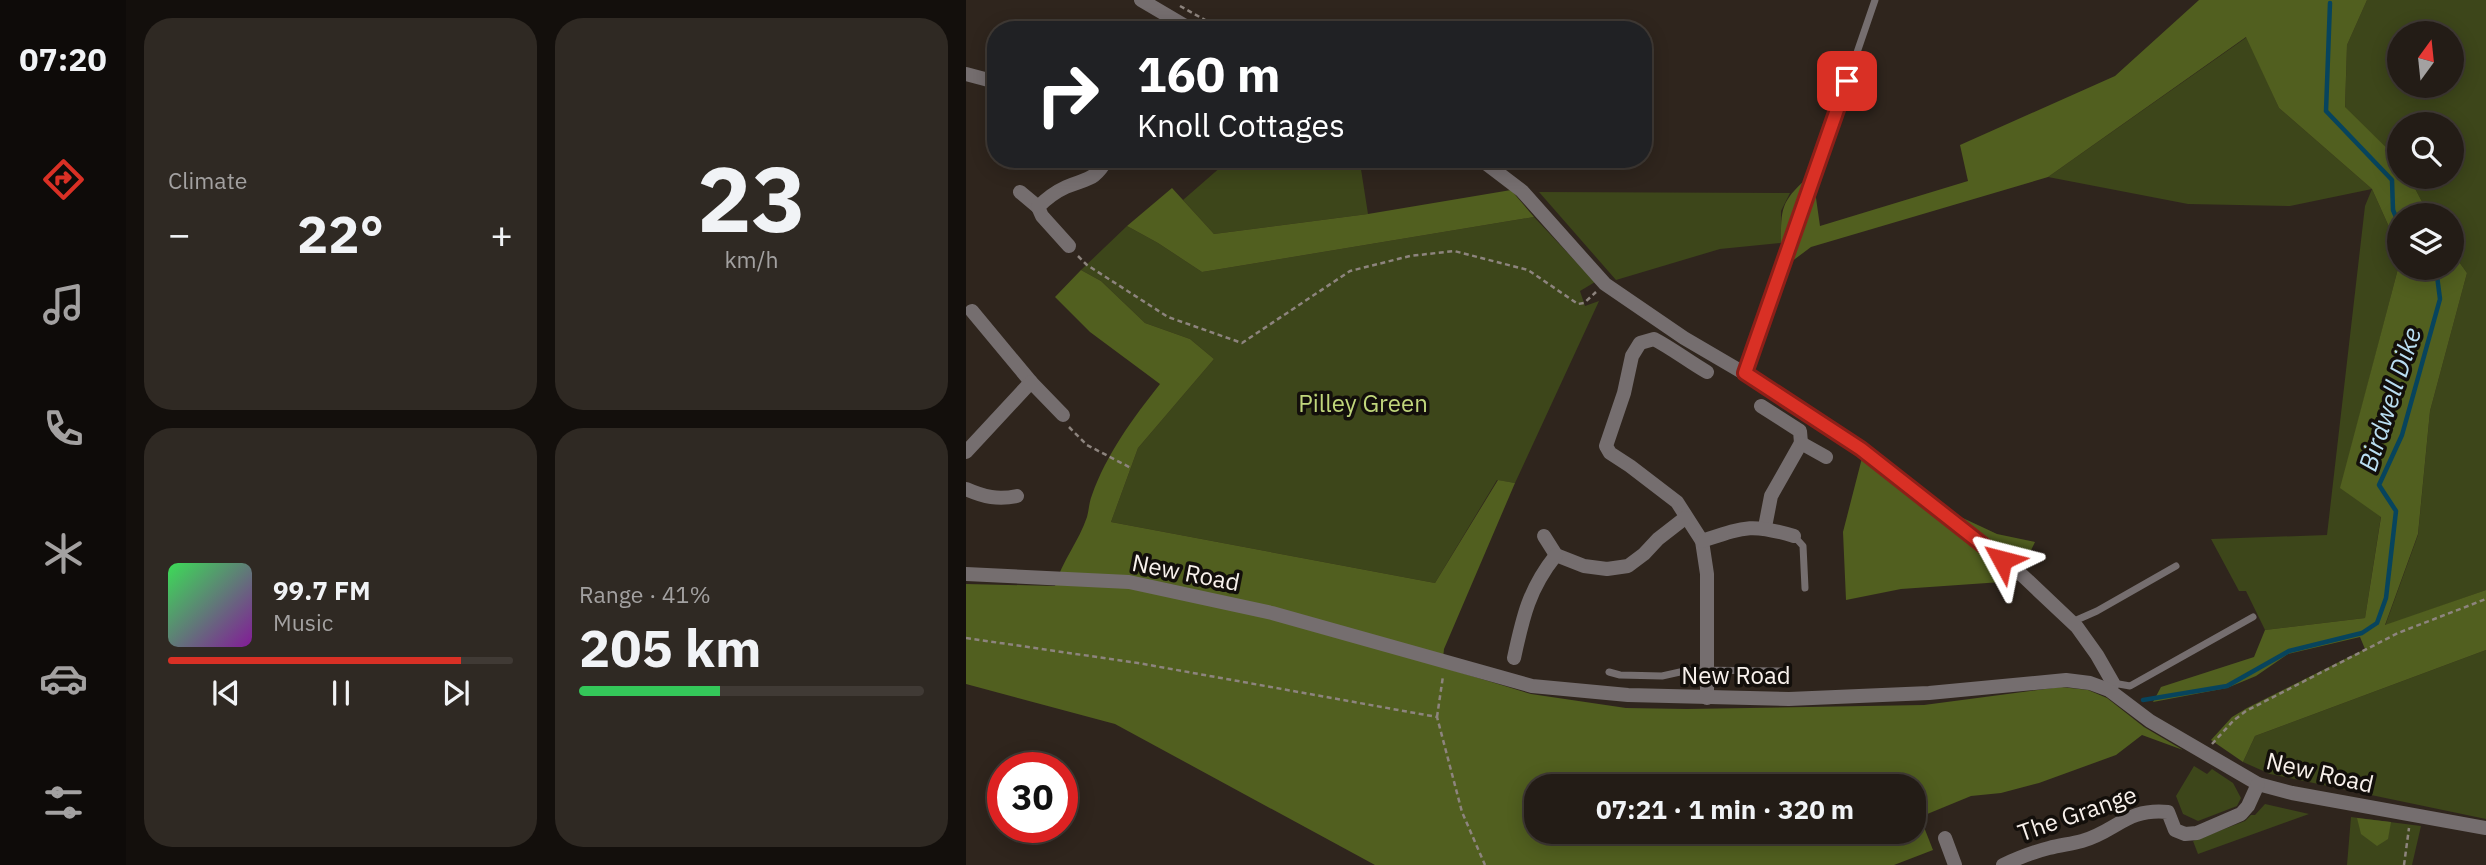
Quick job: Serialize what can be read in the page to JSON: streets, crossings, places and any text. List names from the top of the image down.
{
  "streets": {
    "street": ["New Road", "The Grange"]
  },
  "crossings": [
    ["New Road", "The Grange"]
  ],
  "water": ["Birdwell Dike"],
  "parks": ["Pilley Green"],
  "north": "top",
  "page": {
    "tabs": "07:20",
    "tile": [
      "Climate",
      ["23", "km/h"],
      ["Range · 41%", "205 km"]
    ],
    "turn": ["160 m", "Knoll Cottages"],
    "heat": ["−", "22°", "+"],
    "song": ["99.7 FM", "Music"],
    "limit": "30",
    "trip": "07:21 · 1 min · 320 m"
  }
}
